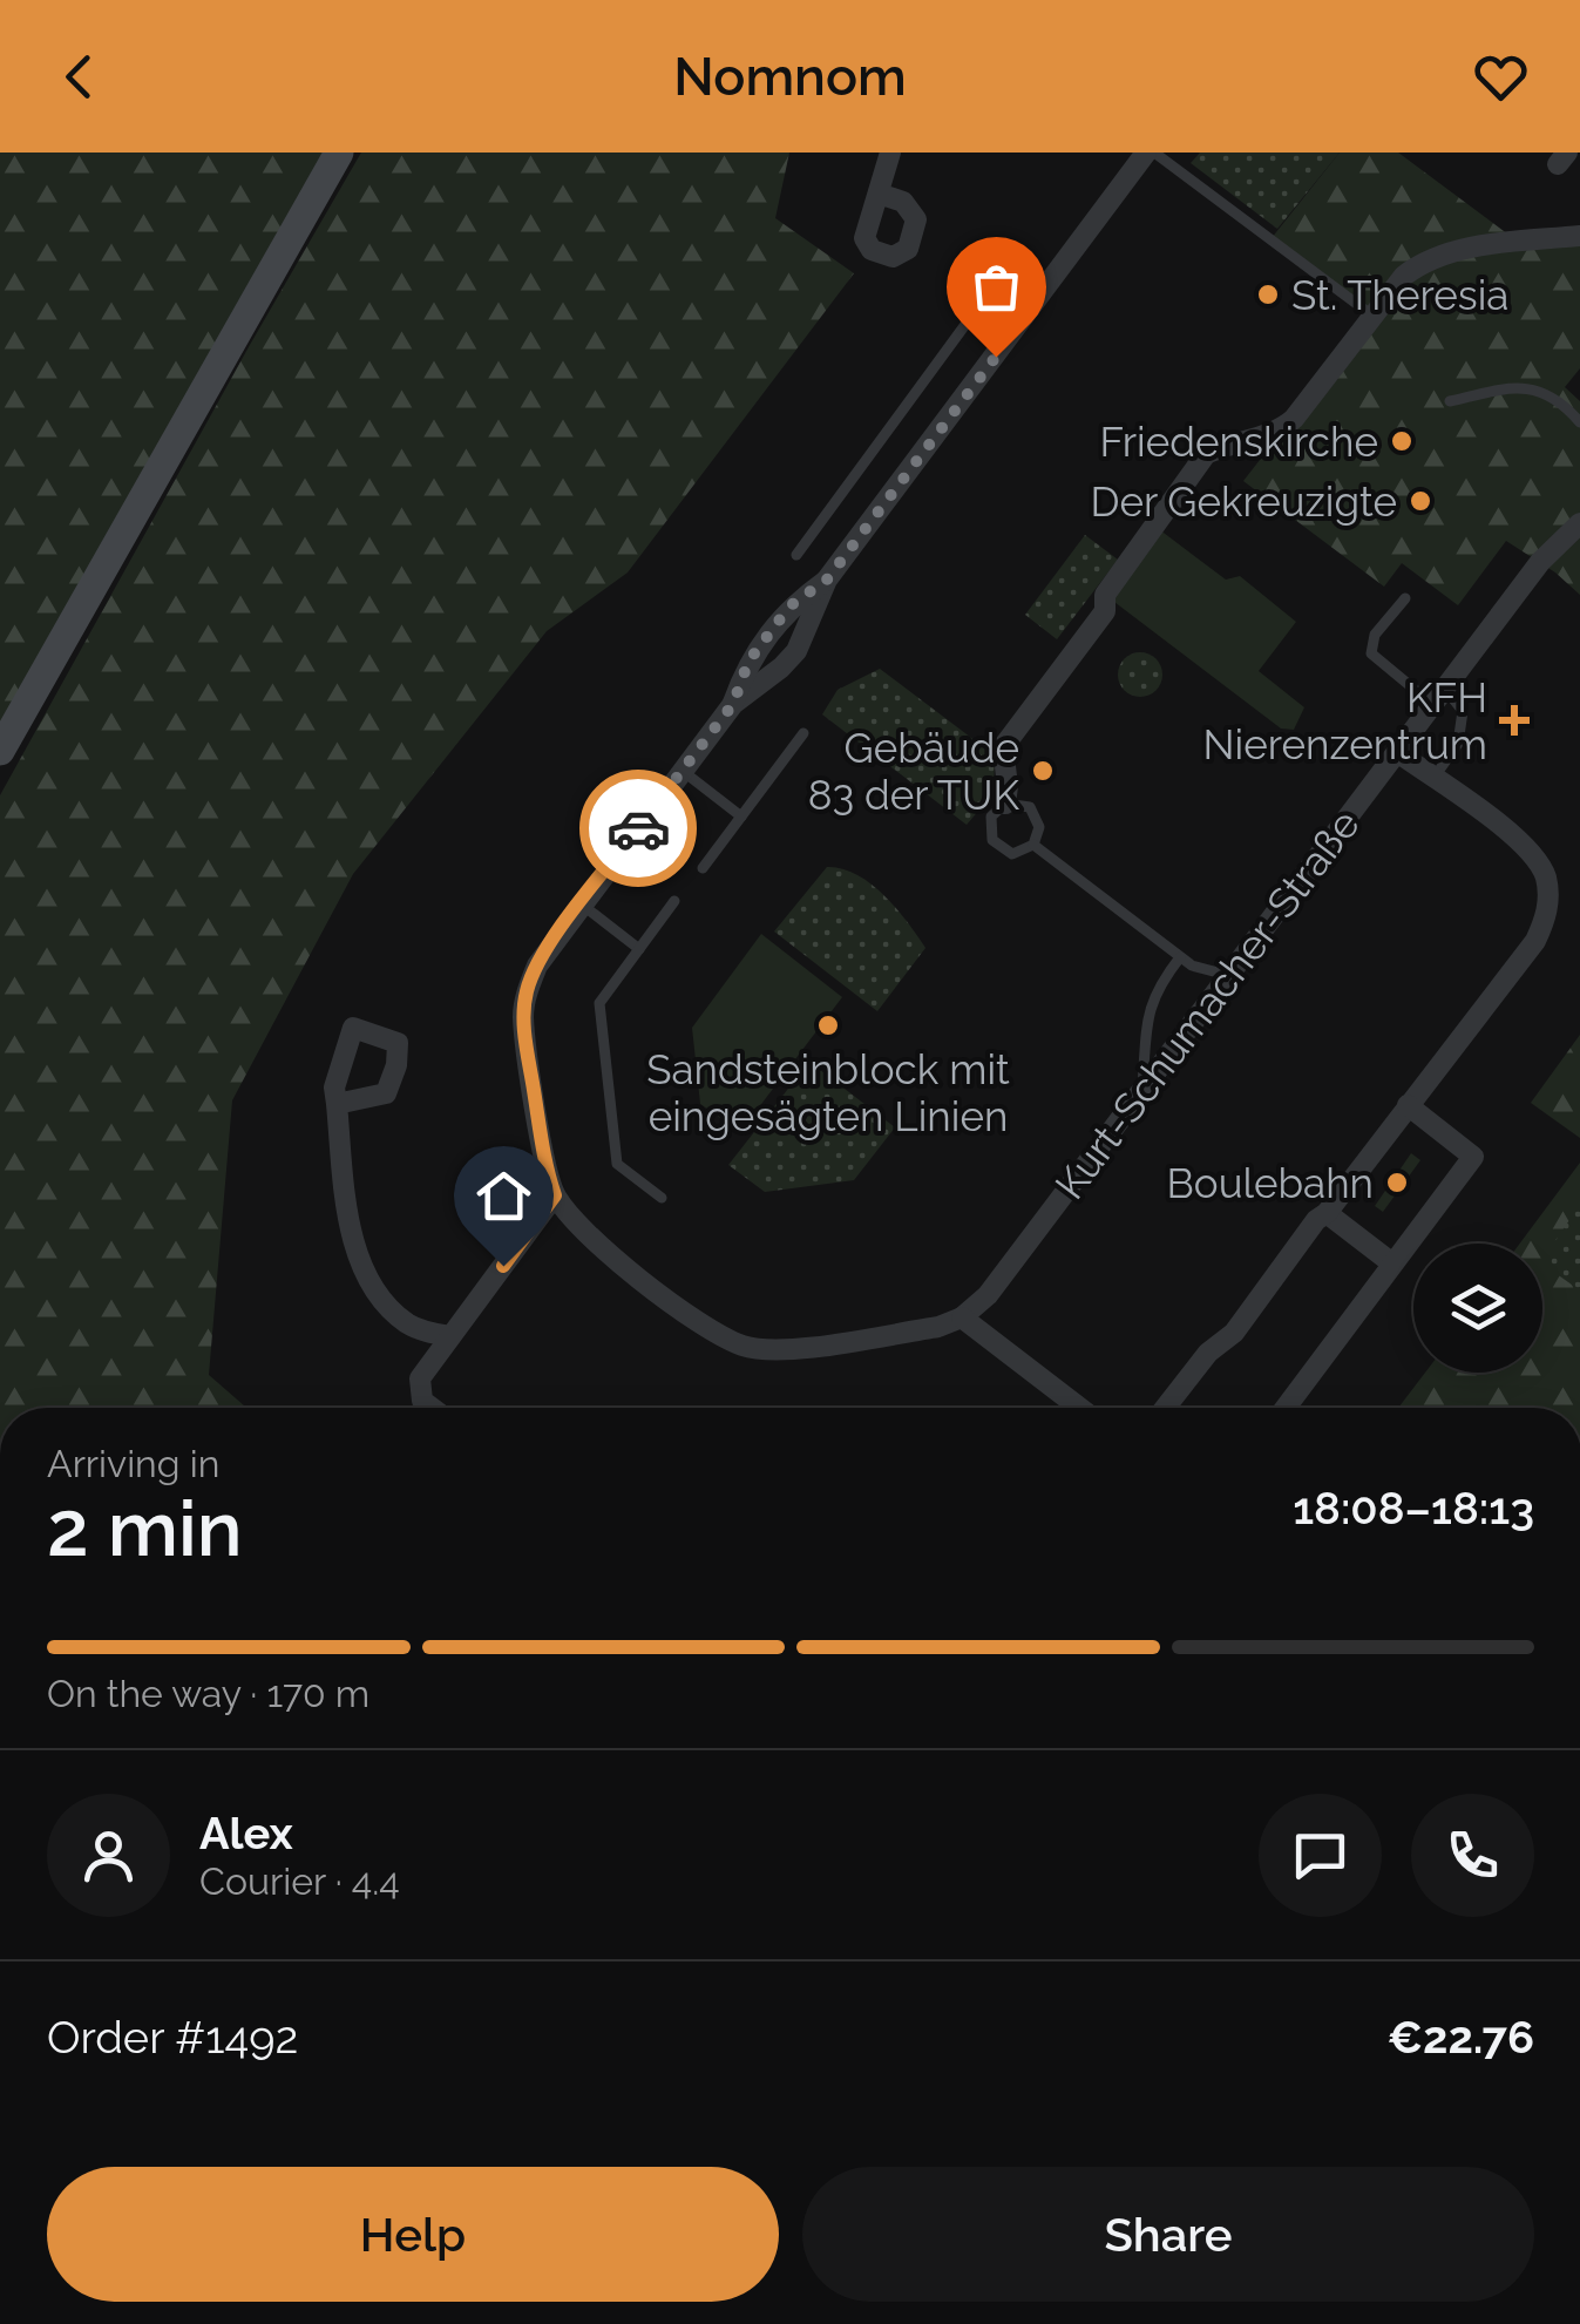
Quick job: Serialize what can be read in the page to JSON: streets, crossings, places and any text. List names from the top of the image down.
{
  "streets": {
    "street": ["Kurt-Schumacher-Straße"]
  },
  "places": {
    "other": [
      "St. Theresia",
      "Friedenskirche",
      "Der Gekreuzigte",
      "Gebäude 83 der TUK",
      "Sandsteinblock mit eingesägten Linien",
      "Boulebahn"
    ],
    "health": ["KFH Nierenzentrum"]
  },
  "page": {
    "header": "Nomnom",
    "heading": ["2 min", "Arriving in", "18:08–18:13"],
    "panel": [
      "Alex",
      "Courier · 4.4",
      "Order #1492",
      "€22.76"
    ],
    "bar": "On the way · 170 m",
    "buttons": ["Help", "Share"]
  }
}
